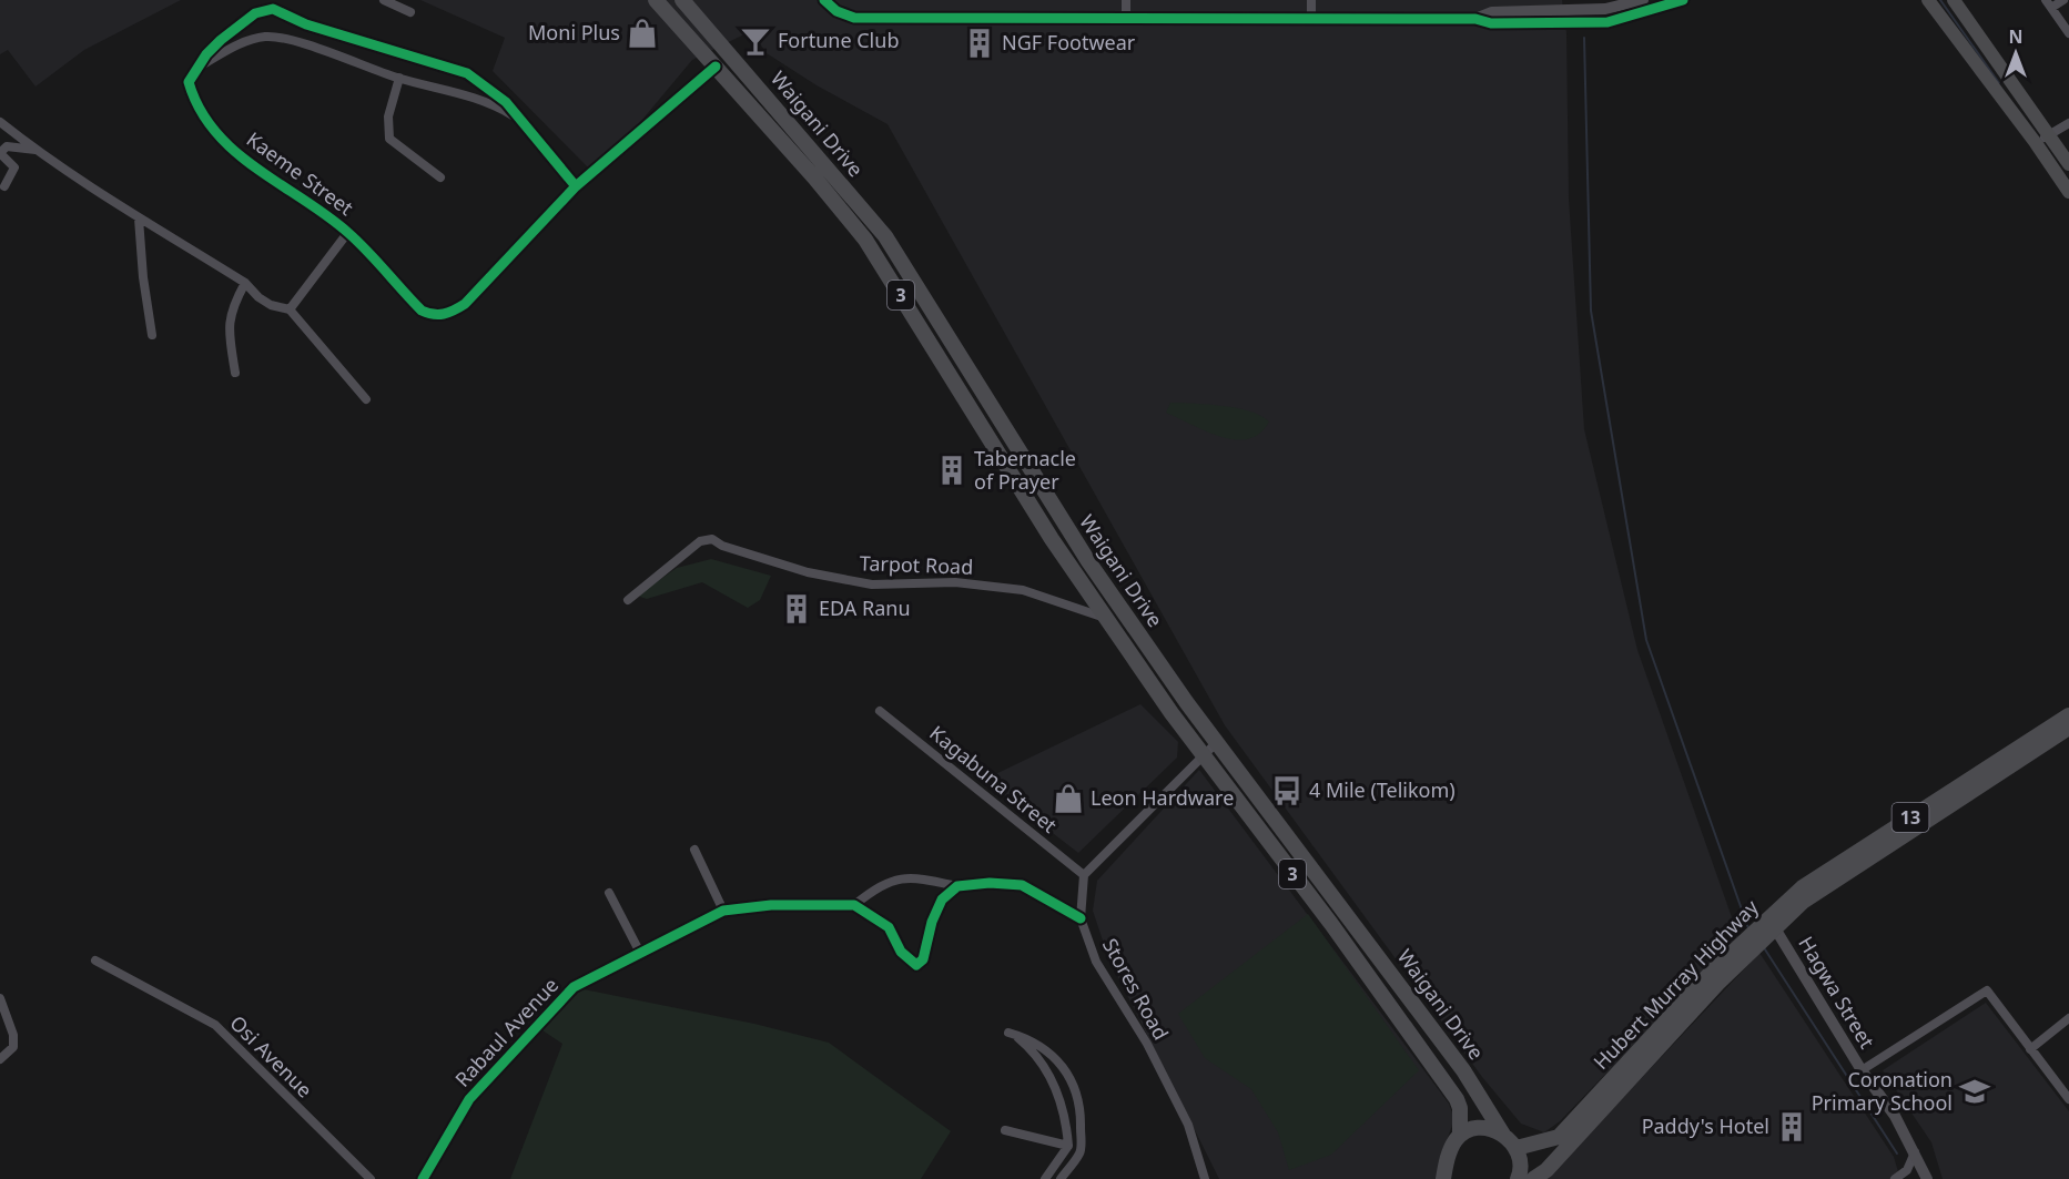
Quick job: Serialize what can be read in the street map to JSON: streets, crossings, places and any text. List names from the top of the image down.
{
  "streets": {
    "highway": [
      "Waigani Drive",
      "3",
      "13",
      "Hubert Murray Highway"
    ],
    "street": [
      "Kaeme Street",
      "Tarpot Road",
      "Kagabuna Street",
      "Stores Road",
      "Hagwa Street",
      "Rabaul Avenue",
      "Osi Avenue"
    ]
  },
  "crossings": [
    ["Waigani Drive", "Tarpot Road"],
    ["Waigani Drive", "Hubert Murray Highway"],
    ["Kagabuna Street", "Stores Road"],
    ["Hubert Murray Highway", "Hagwa Street"]
  ],
  "places": {
    "shop": ["Moni Plus", "Leon Hardware"],
    "bar": ["Fortune Club"],
    "building": [
      "NGF Footwear",
      "Tabernacle of Prayer",
      "EDA Ranu",
      "Paddy's Hotel"
    ],
    "bus stop": ["4 Mile (Telikom)"],
    "school or university": ["Coronation Primary School"]
  },
  "north": "top"
}
